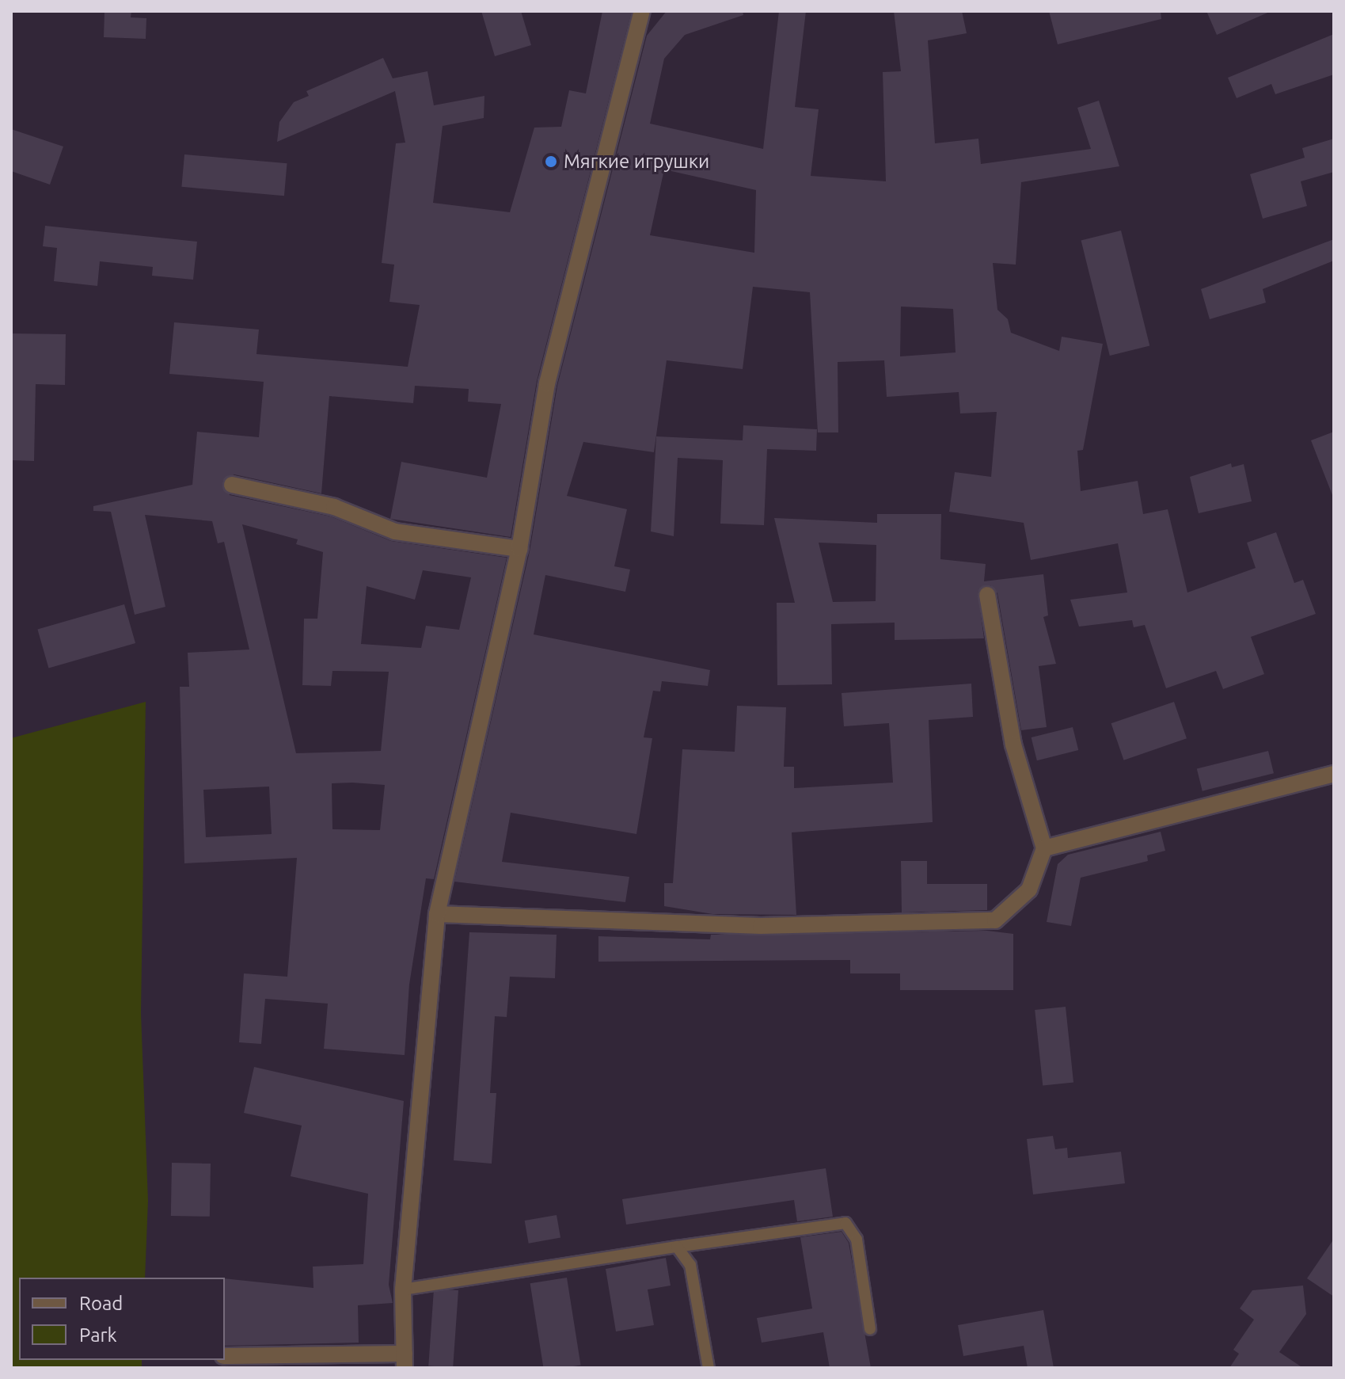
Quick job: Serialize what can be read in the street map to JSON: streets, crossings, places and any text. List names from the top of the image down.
{
  "places": ["Мягкие игрушки"],
  "legend": ["Road", "Park"]
}
